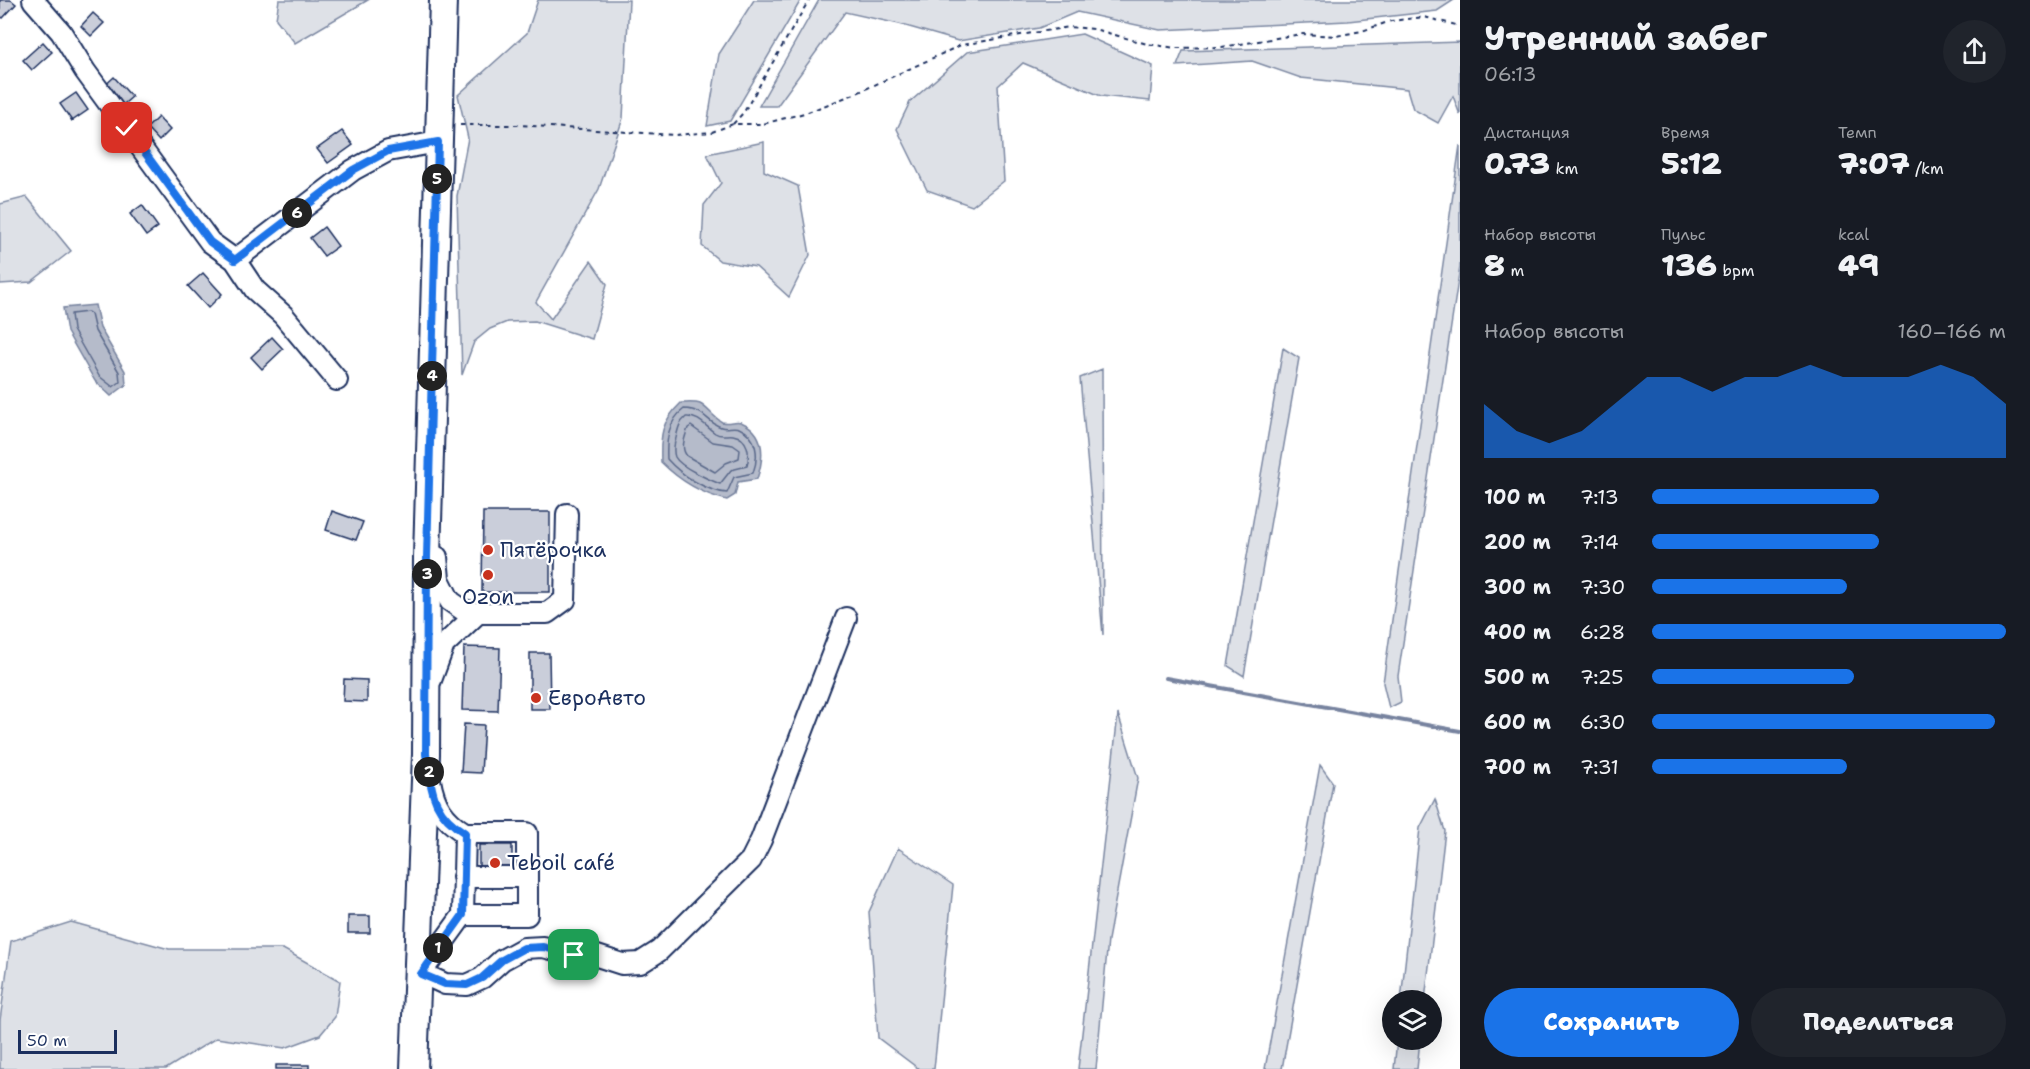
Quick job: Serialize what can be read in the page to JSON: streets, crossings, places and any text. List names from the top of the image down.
{
  "places": [
    "Пятёрочка",
    "Ozon",
    "ЕвроАвто",
    "Teboil café"
  ],
  "scale_bar": "50 m",
  "page": {
    "heading": ["Утренний забег", "06:13"],
    "stats": [
      ["Дистанция", "0.73 km"],
      ["Время", "5:12"],
      ["Темп", "7:07 /km"],
      ["Набор высоты", "8 m"],
      ["Пульс", "136 bpm"],
      ["kcal", "49"]
    ],
    "pins": [
      "5",
      "6",
      "4",
      "3",
      "2",
      "1"
    ],
    "chart": ["Набор высоты", "160–166 m"],
    "list": [
      {
        "name": "100 m",
        "note": "7:13"
      },
      {
        "name": "200 m",
        "note": "7:14"
      },
      {
        "name": "300 m",
        "note": "7:30"
      },
      {
        "name": "400 m",
        "note": "6:28"
      },
      {
        "name": "500 m",
        "note": "7:25"
      },
      {
        "name": "600 m",
        "note": "6:30"
      },
      {
        "name": "700 m",
        "note": "7:31"
      }
    ],
    "buttons": ["Сохранить", "Поделиться"],
    "scale": "50 m"
  }
}
